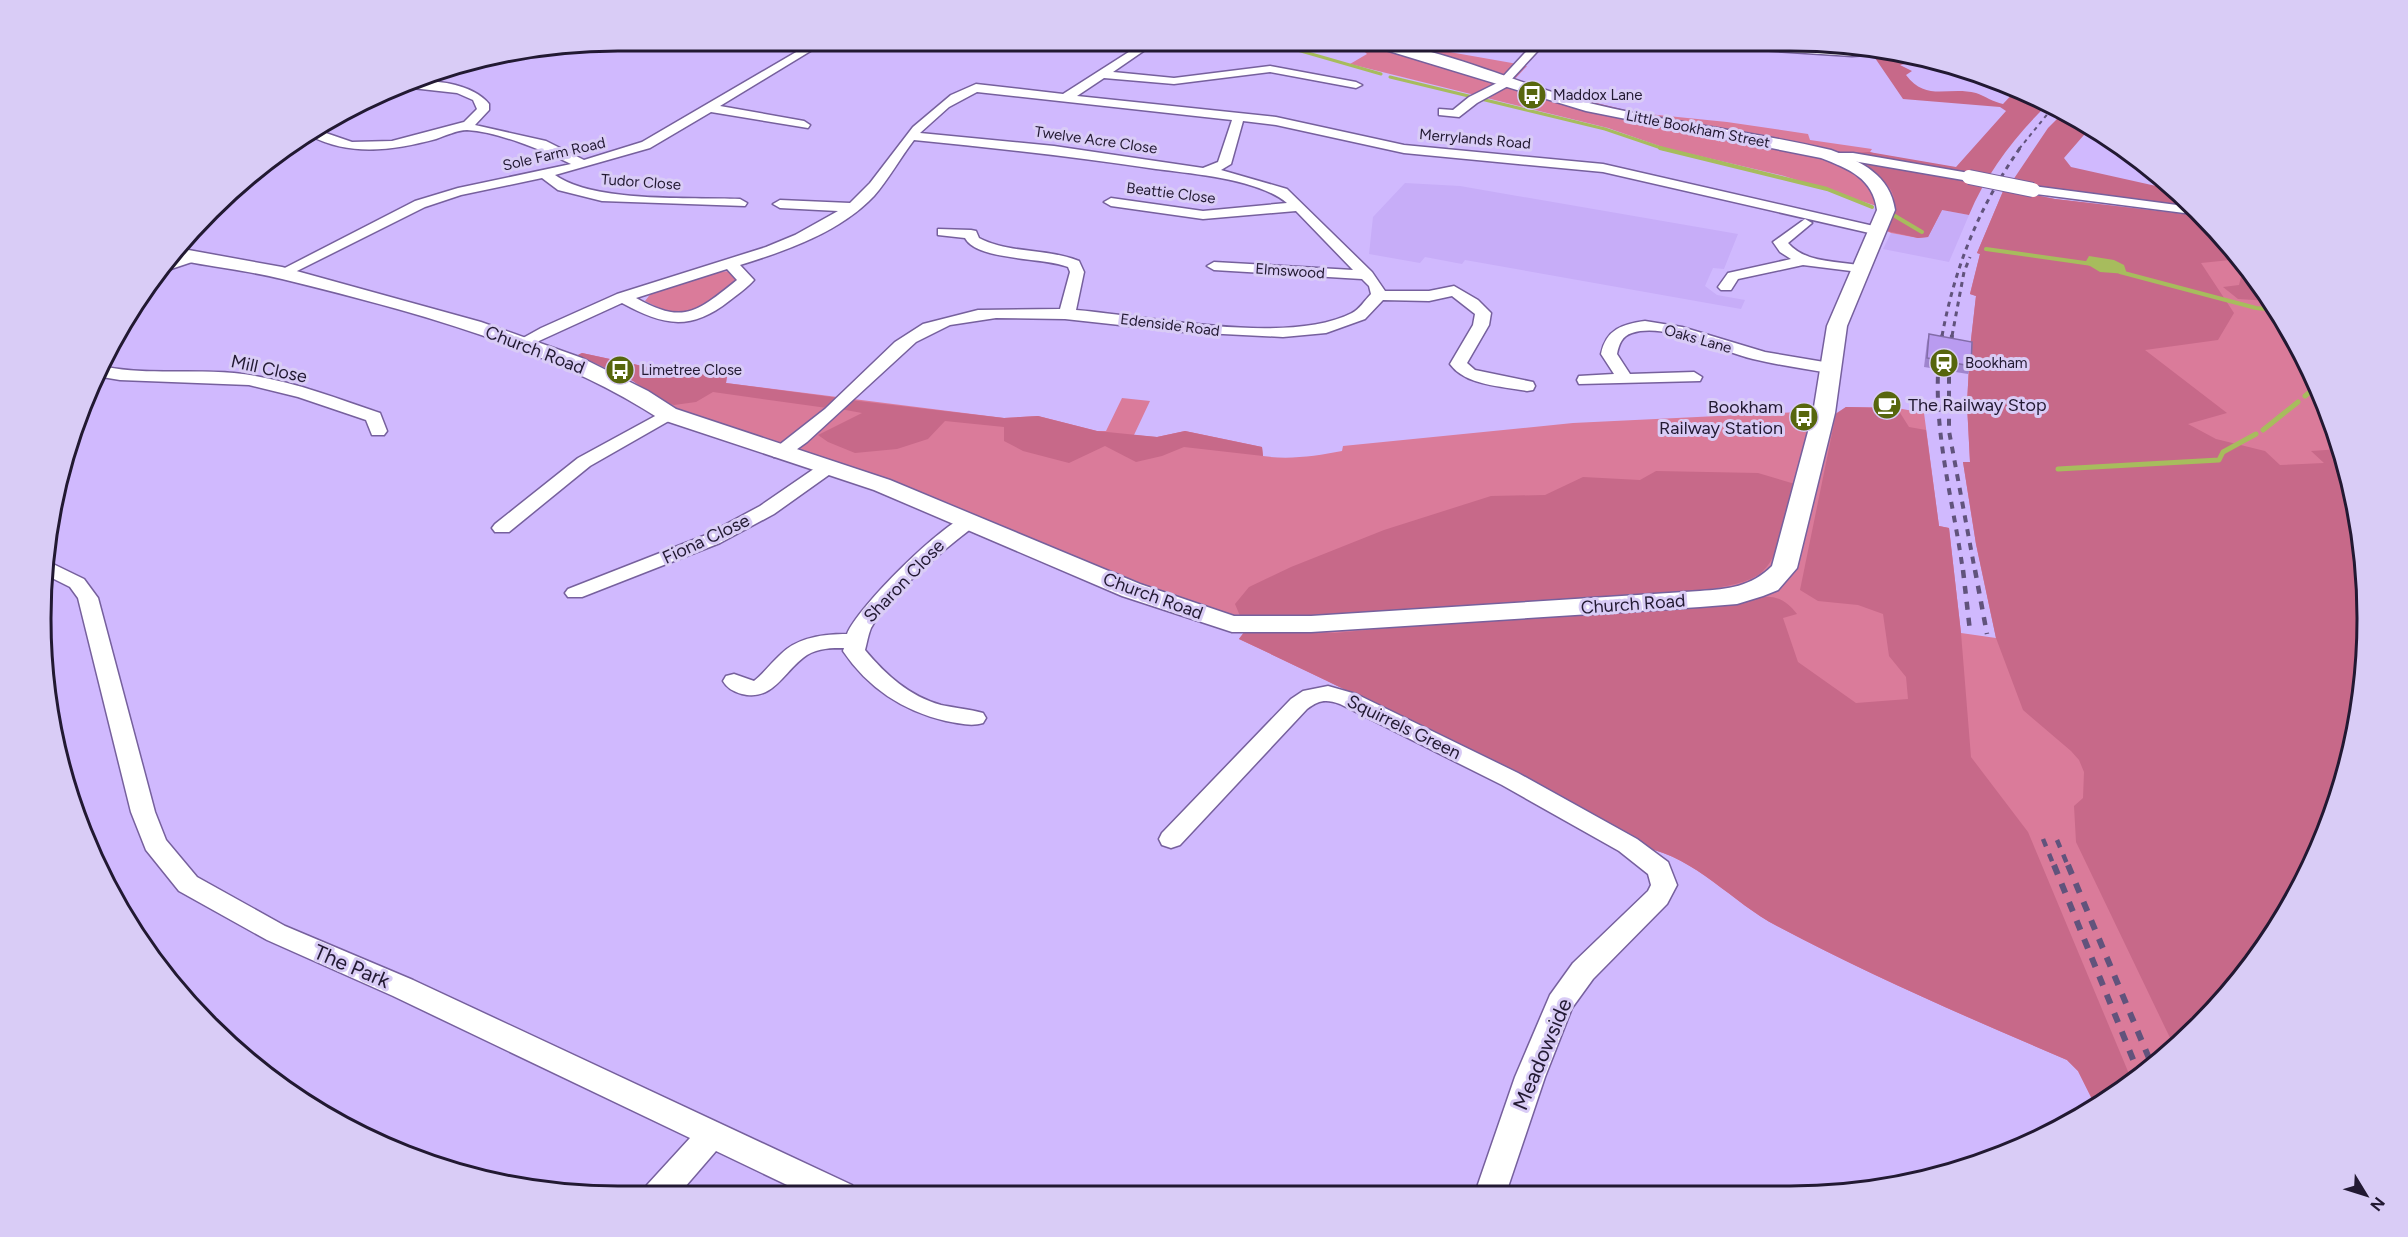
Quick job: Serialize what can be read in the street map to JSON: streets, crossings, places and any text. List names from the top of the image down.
{
  "streets": {
    "street": [
      "Little Bookham Street",
      "Merrylands Road",
      "Twelve Acre Close",
      "Sole Farm Road",
      "Tudor Close",
      "Beattie Close",
      "Elmswood",
      "Edenside Road",
      "Oaks Lane",
      "Church Road",
      "Mill Close",
      "Fiona Close",
      "Sharon Close",
      "Squirrels Green",
      "The Park",
      "Meadowside"
    ]
  },
  "crossings": [
    ["Little Bookham Street", "Church Road"],
    ["Merrylands Road", "Twelve Acre Close"],
    ["Merrylands Road", "Church Road"],
    ["Sole Farm Road", "Tudor Close"],
    ["Sole Farm Road", "Church Road"],
    ["Edenside Road", "Church Road"],
    ["Oaks Lane", "Church Road"],
    ["Church Road", "Fiona Close"],
    ["Church Road", "Sharon Close"],
    ["Squirrels Green", "Meadowside"]
  ],
  "places": {
    "bus stop": ["Maddox Lane", "Limetree Close", "Bookham Railway Station"],
    "station": ["Bookham"],
    "cafe": ["The Railway Stop"]
  },
  "north": "bottom right"
}
